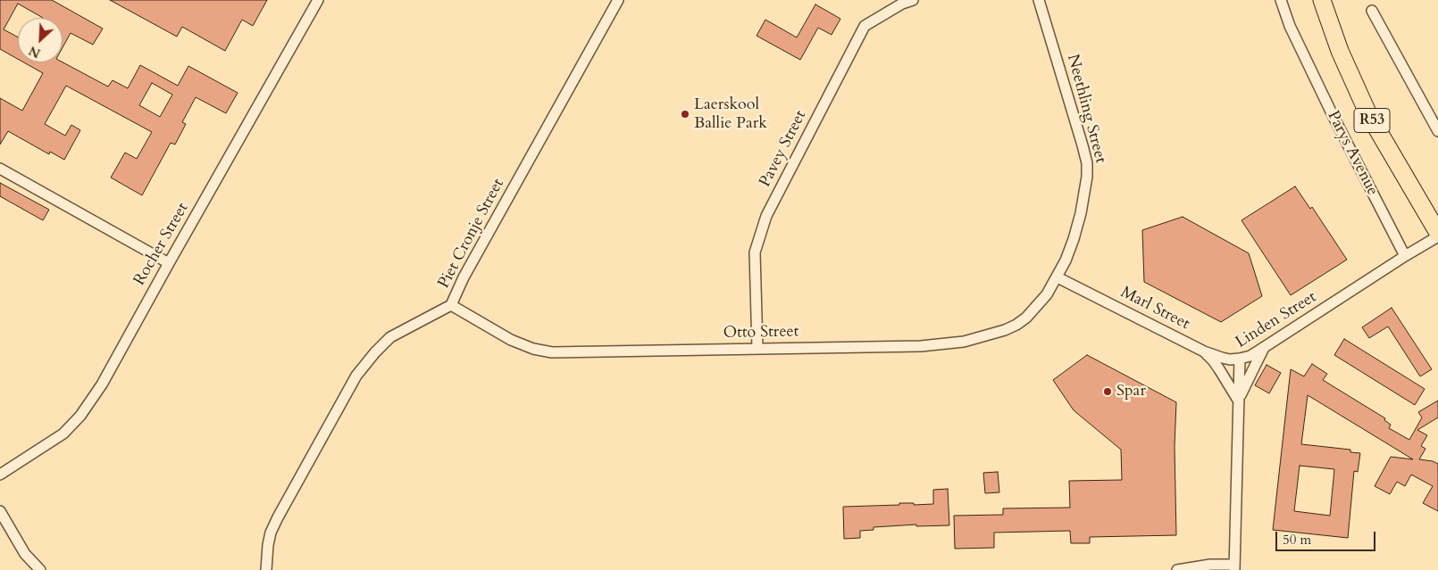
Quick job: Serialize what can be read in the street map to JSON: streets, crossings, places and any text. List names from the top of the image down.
{
  "streets": {
    "main road": ["R53", "Parys Avenue"],
    "street": [
      "Neethling Street",
      "Pavey Street",
      "Piet Cronje Street",
      "Rocher Street",
      "Marl Street",
      "Linden Street",
      "Otto Street"
    ]
  },
  "crossings": [
    ["Neethling Street", "Marl Street"],
    ["Neethling Street", "Otto Street"],
    ["Pavey Street", "Otto Street"],
    ["Parys Avenue", "Linden Street"],
    ["Piet Cronje Street", "Otto Street"],
    ["Marl Street", "Linden Street"],
    ["Marl Street", "Otto Street"]
  ],
  "places": ["Laerskool Ballie Park", "Spar"],
  "scale_bar": "50 m",
  "north": "bottom left"
}
